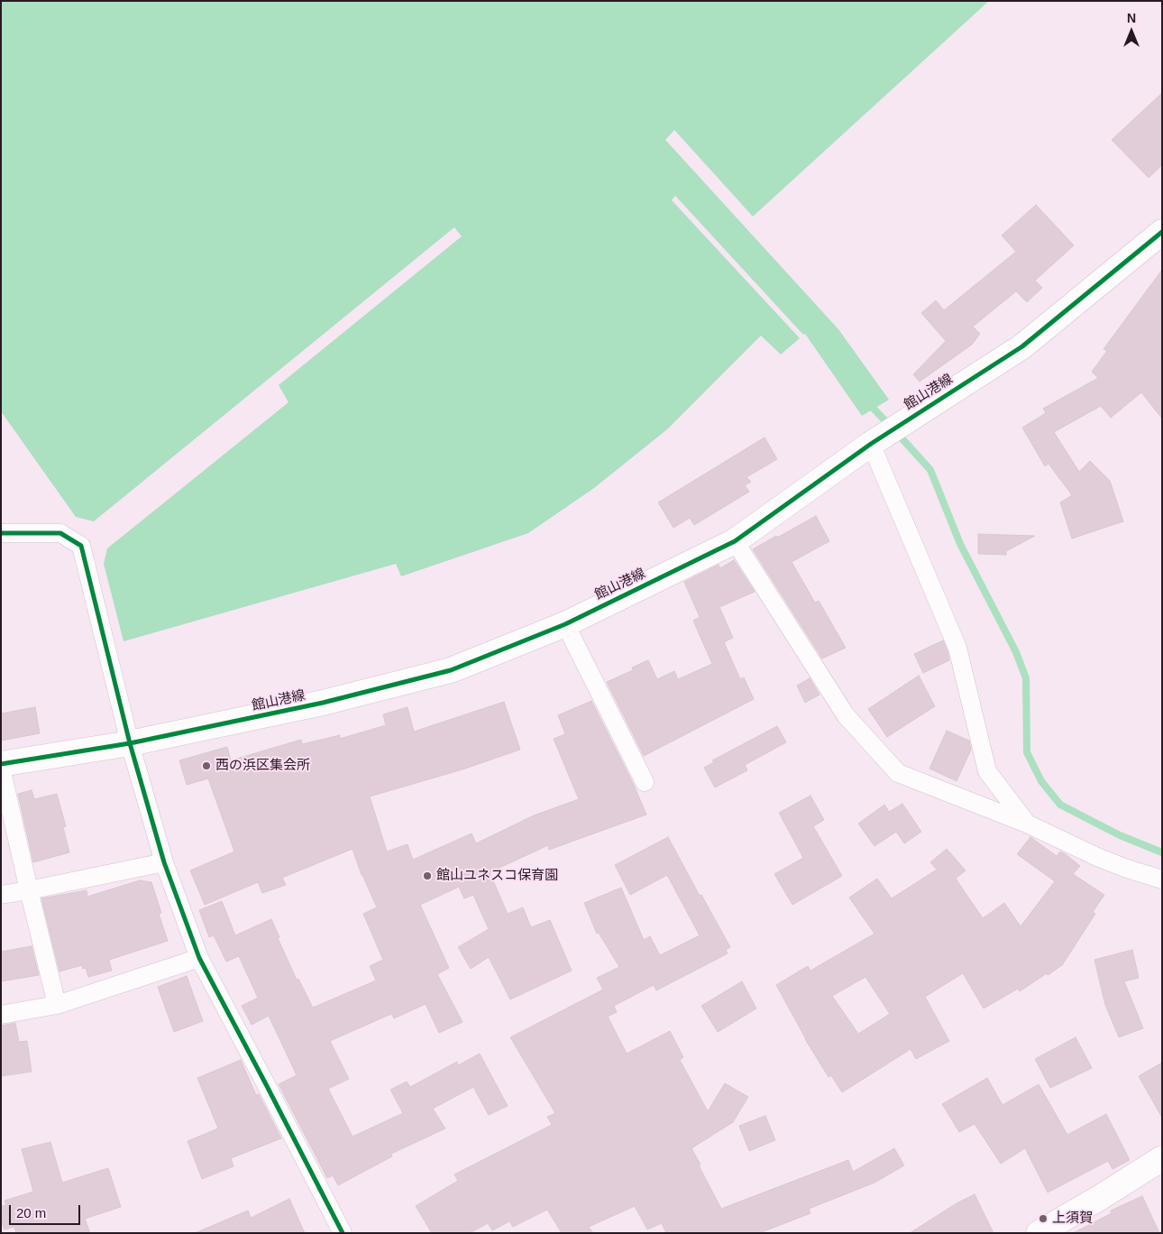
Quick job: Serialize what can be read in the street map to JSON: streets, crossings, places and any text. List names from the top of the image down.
{
  "streets": {
    "main road": ["館山港線"]
  },
  "places": ["西の浜区集会所", "館山ユネスコ保育園", "上須賀"],
  "scale_bar": "20 m",
  "north": "top"
}
